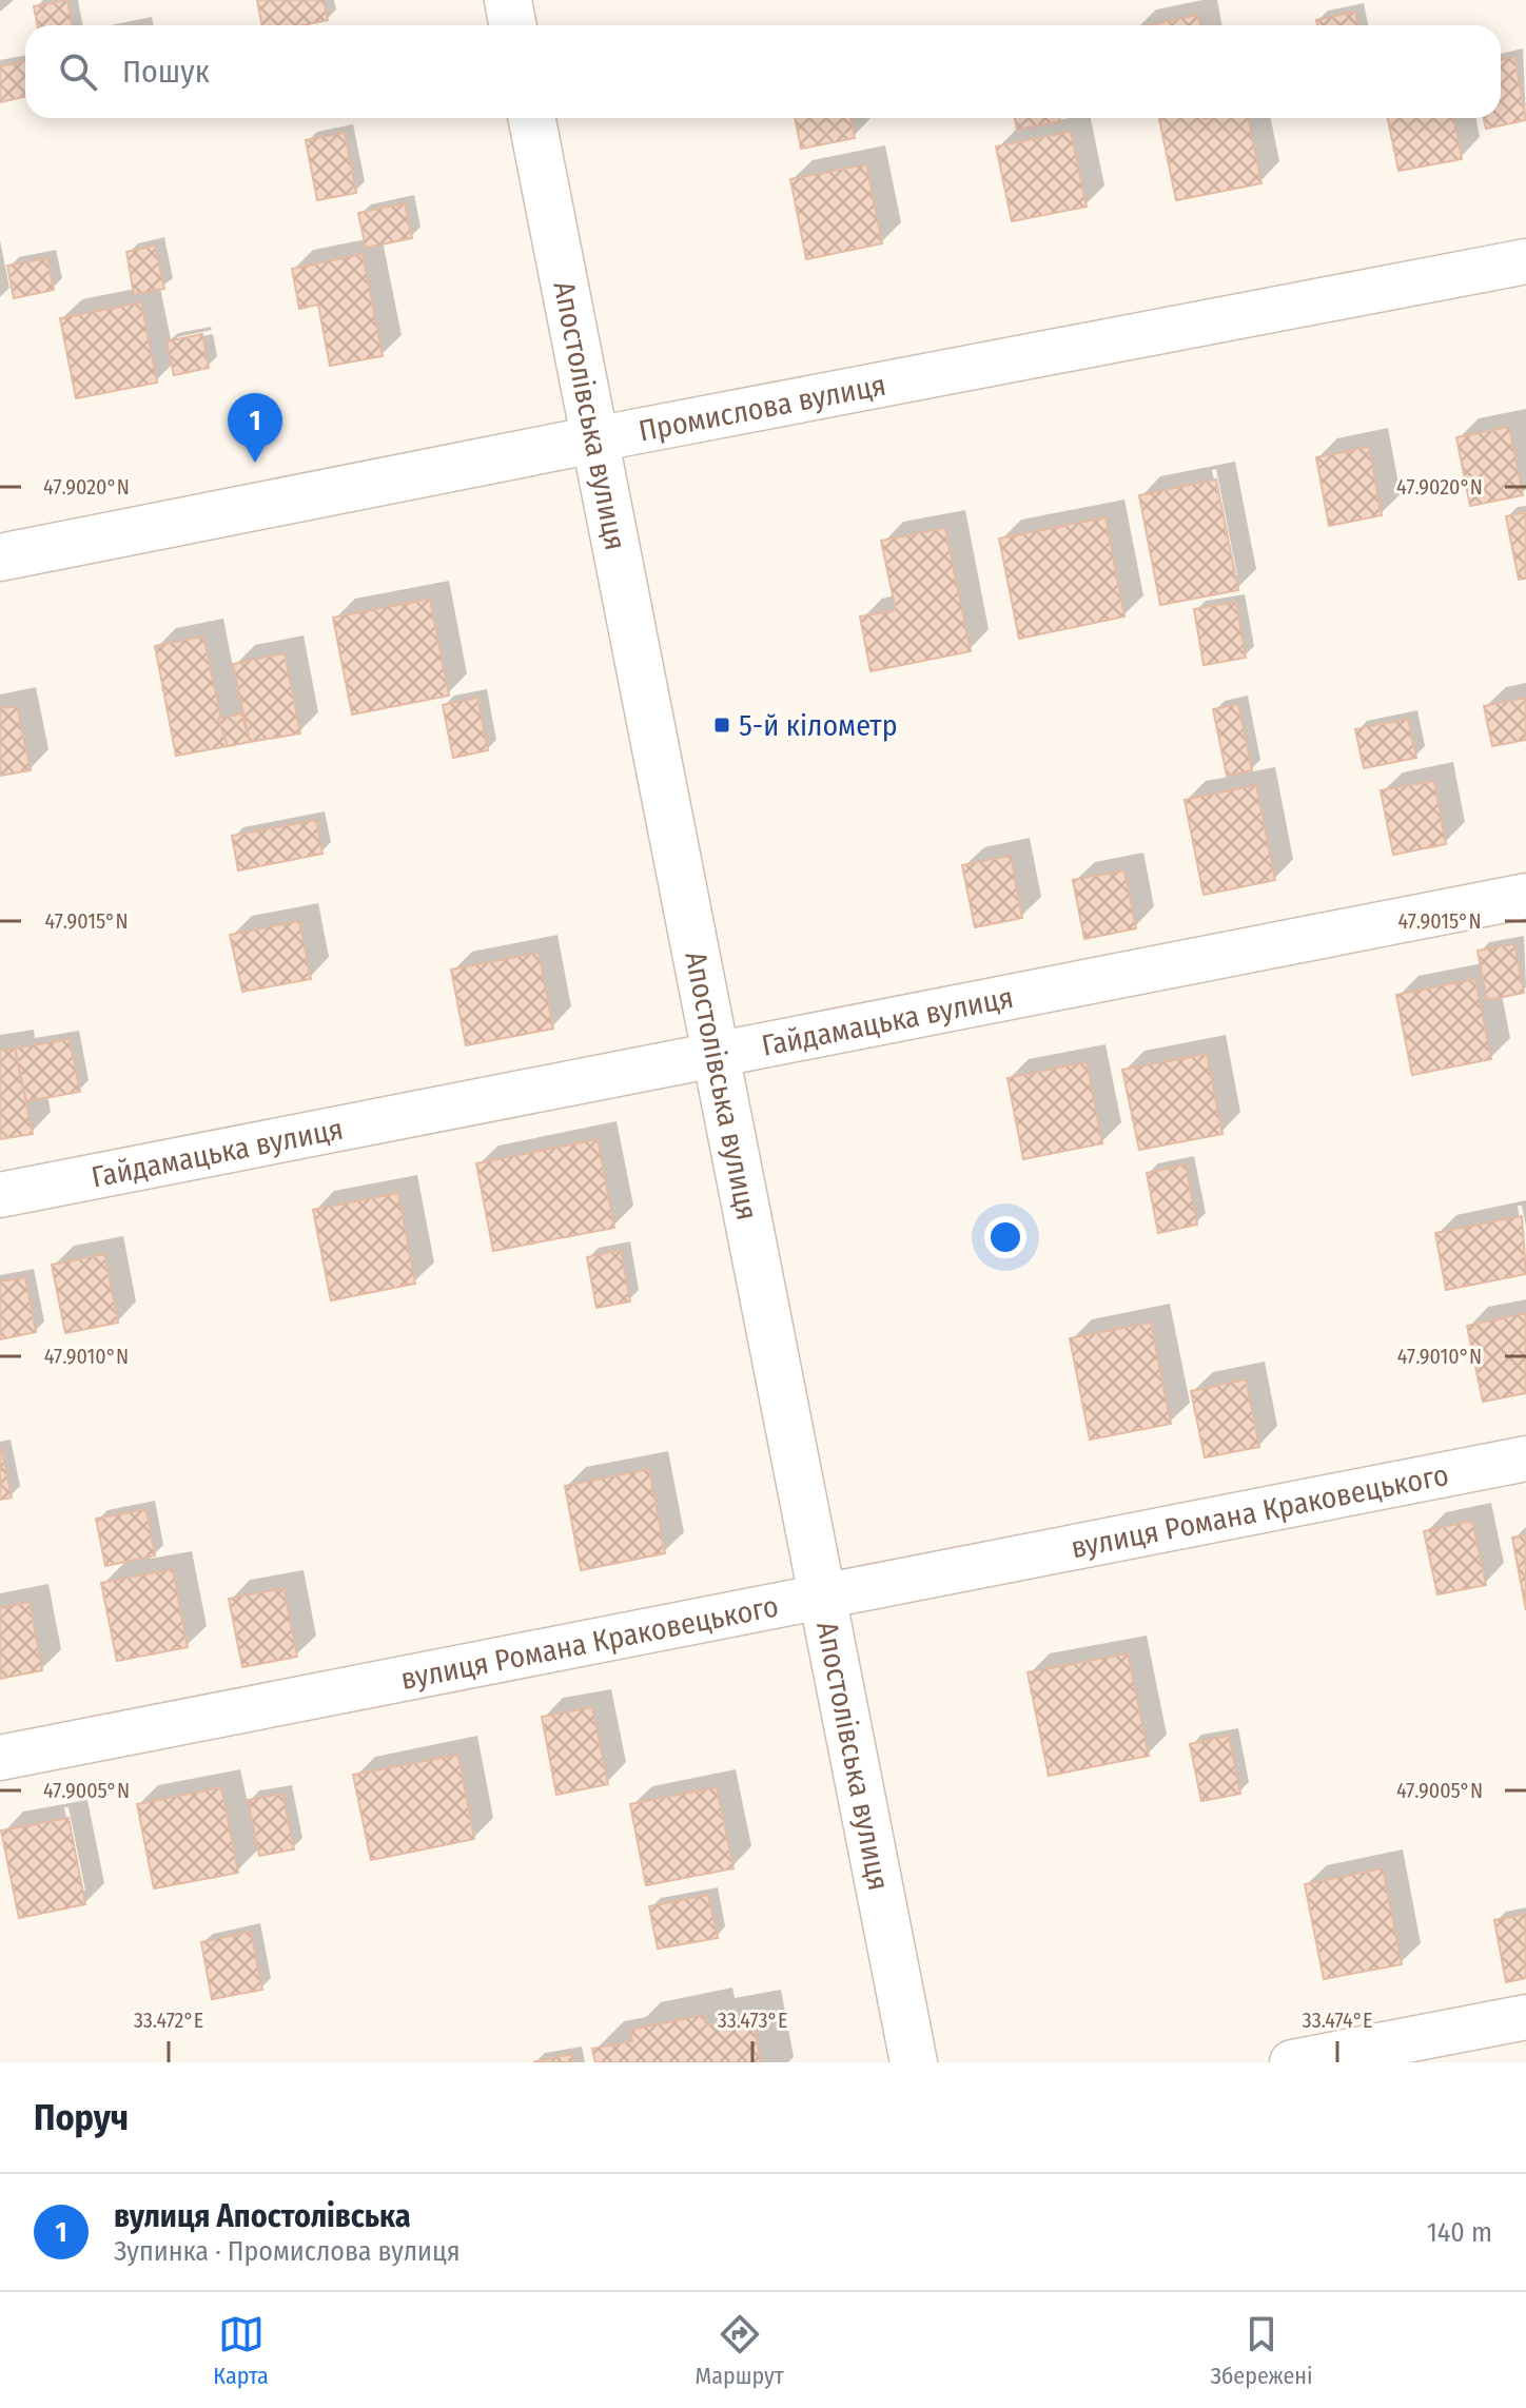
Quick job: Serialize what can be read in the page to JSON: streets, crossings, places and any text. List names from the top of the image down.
{
  "streets": {
    "street": [
      "Промислова вулиця",
      "Апостолівська вулиця",
      "Гайдамацька вулиця",
      "вулиця Романа Краковецького"
    ]
  },
  "crossings": [
    ["Промислова вулиця", "Апостолівська вулиця"],
    ["Апостолівська вулиця", "Гайдамацька вулиця"],
    ["Апостолівська вулиця", "вулиця Романа Краковецького"]
  ],
  "places": {
    "transit": ["5-й кілометр"]
  },
  "page": {
    "search": "Пошук",
    "pins": "1",
    "heading": "Поруч",
    "list": [
      {
        "mark": "1",
        "name": "вулиця Апостолівська",
        "note": "Зупинка · Промислова вулиця",
        "value": "140 m"
      }
    ],
    "nav": ["Карта", "Маршрут", "Збережені"]
  },
  "coordinates": [
    "47.9020°N",
    "47.9015°N",
    "47.9010°N",
    "47.9005°N",
    "33.472°E",
    "33.473°E",
    "33.474°E"
  ]
}
